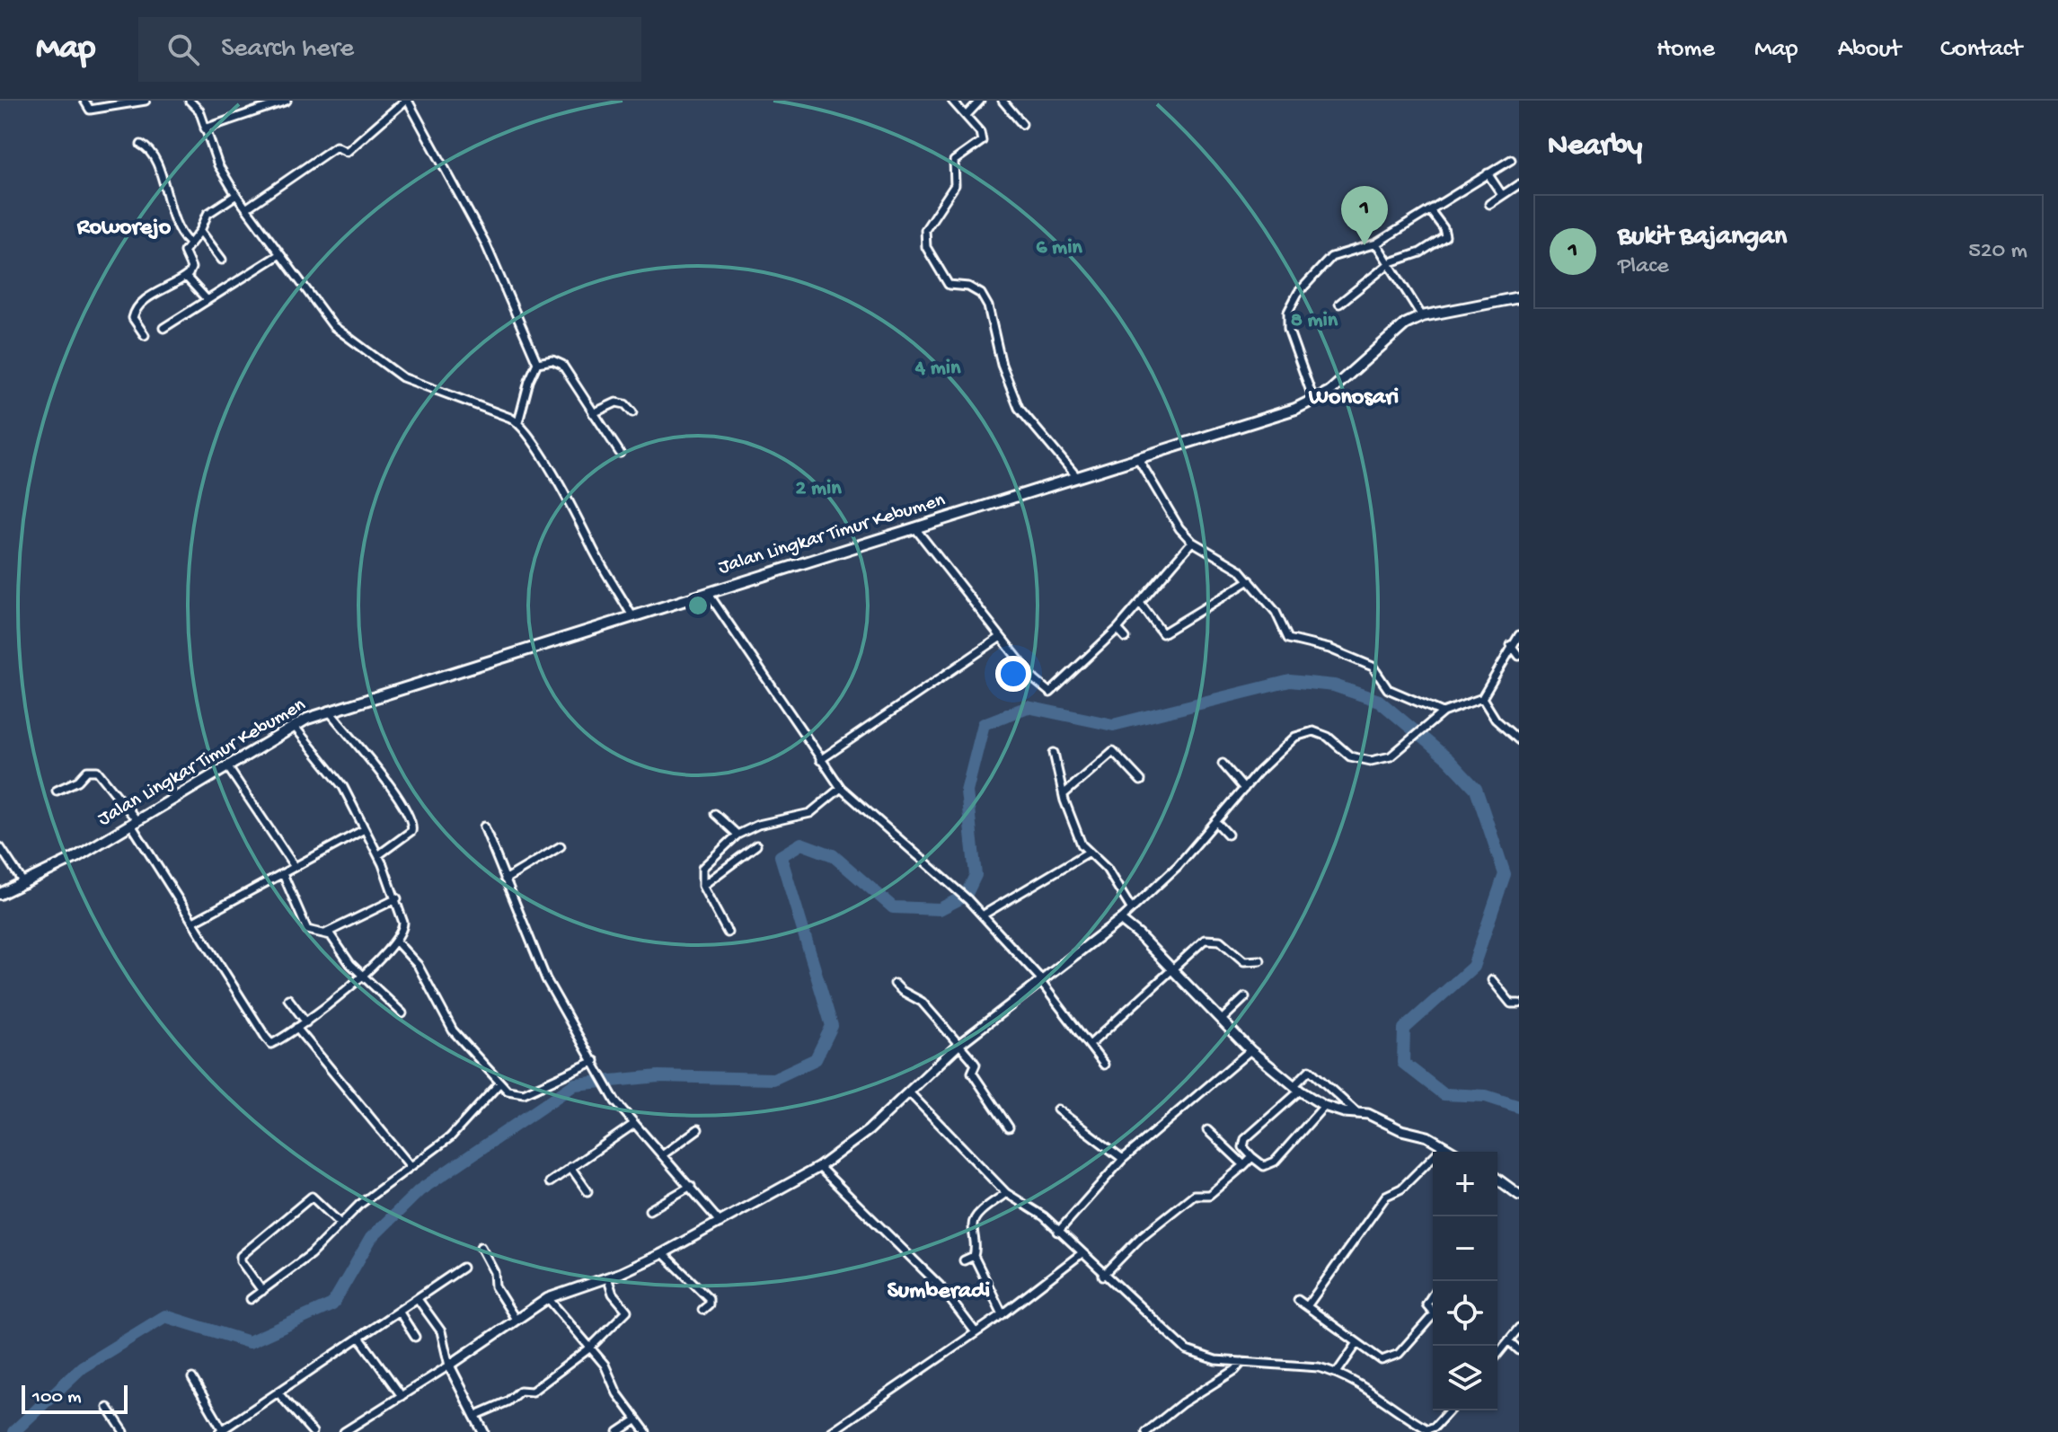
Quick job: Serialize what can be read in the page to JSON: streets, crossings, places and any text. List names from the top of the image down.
{
  "streets": {
    "main road": ["Jalan Lingkar Timur Kebumen"]
  },
  "districts": ["Roworejo", "Wonosari", "Sumberadi"],
  "scale_bar": "100 m",
  "page": {
    "header": "Map",
    "search": "Search here",
    "nav": [
      "Home",
      "Map",
      "About",
      "Contact"
    ],
    "heading": "Nearby",
    "pins": "1",
    "list": [
      {
        "mark": "1",
        "name": "Bukit Bajangan",
        "note": "Place",
        "value": "520 m"
      }
    ],
    "map_buttons": ["+", "−"],
    "scale": "100 m"
  },
  "rings": [
    "6 min",
    "8 min",
    "4 min",
    "2 min"
  ]
}
